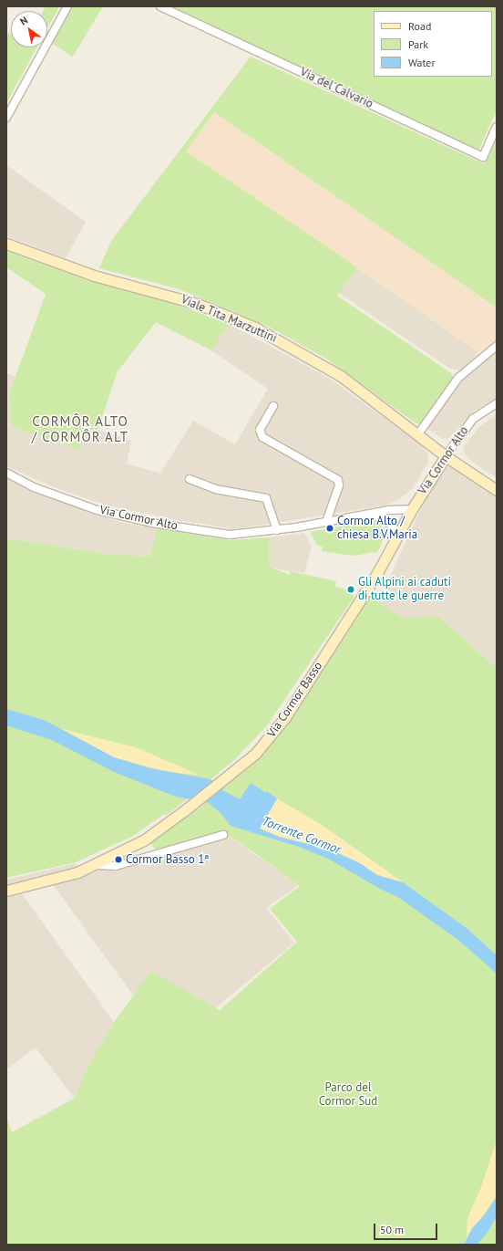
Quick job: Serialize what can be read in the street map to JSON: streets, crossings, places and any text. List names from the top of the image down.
{
  "streets": {
    "street": [
      "Via del Calvario",
      "Viale Tita Marzuttini",
      "Via Cormor Alto",
      "Via Cormor Basso"
    ]
  },
  "crossings": [
    ["Viale Tita Marzuttini", "Via Cormor Alto"],
    ["Via Cormor Alto", "Via Cormor Basso"]
  ],
  "districts": ["CORMÔR ALTO / CORMÔR ALT"],
  "water": ["Torrente Cormor"],
  "parks": ["Parco del Cormor Sud"],
  "places": ["Cormor Alto / chiesa B.V.Maria", "Gli Alpini ai caduti di tutte le guerre", "Cormor Basso 1ª"],
  "legend": ["Road", "Park", "Water"],
  "scale_bar": "50 m",
  "north": "top left"
}
